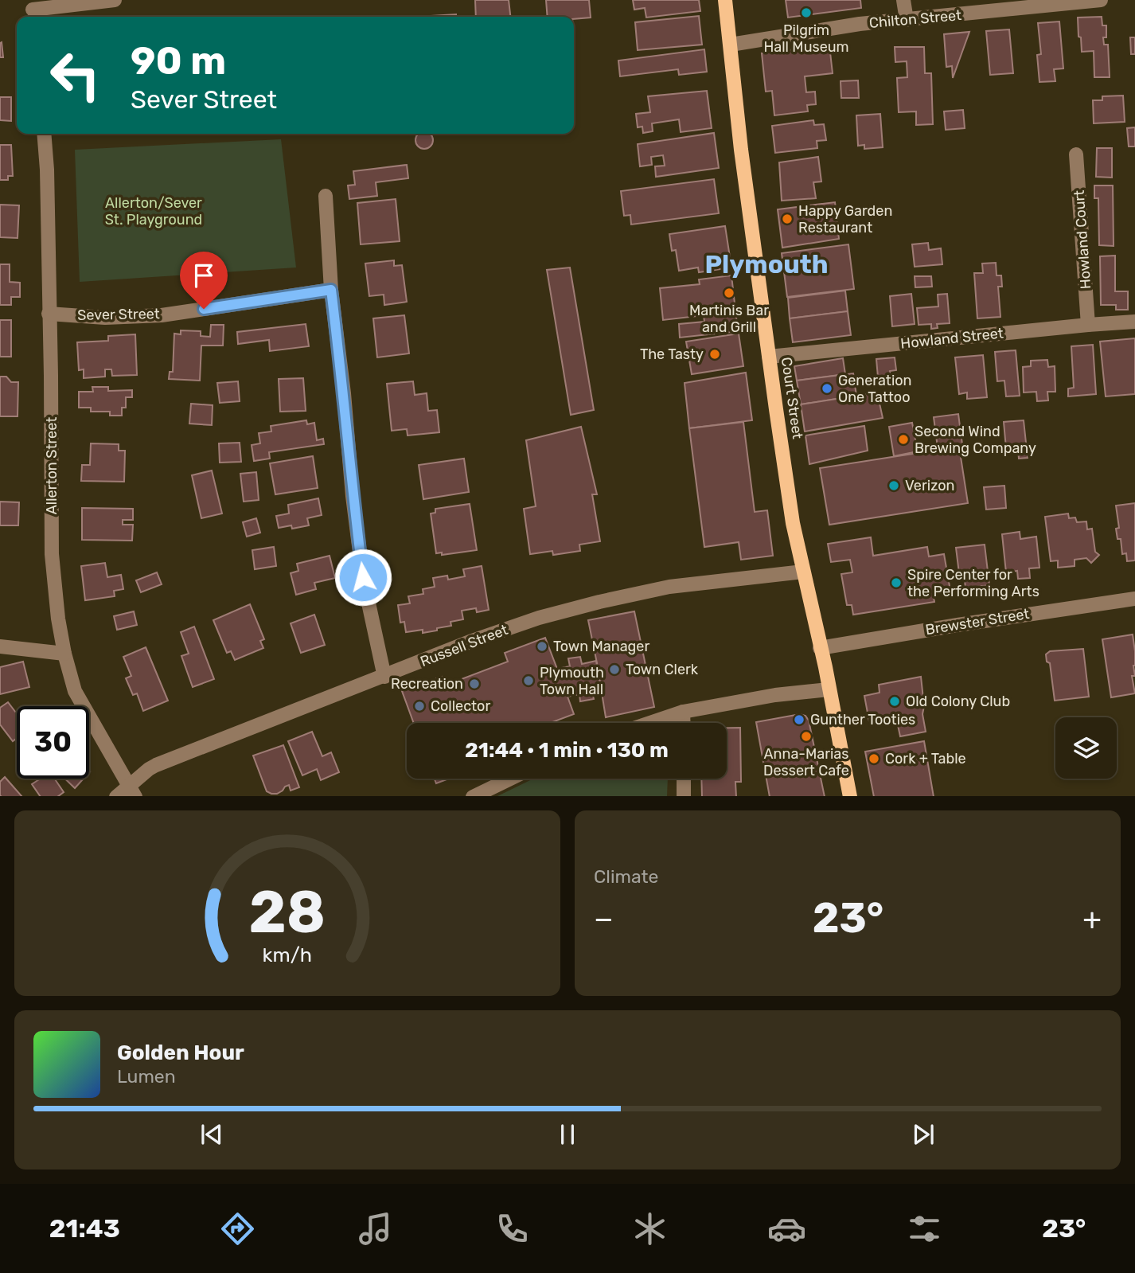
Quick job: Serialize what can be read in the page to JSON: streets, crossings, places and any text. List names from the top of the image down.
{
  "streets": {
    "main road": ["Court Street"],
    "street": [
      "Chilton Street",
      "Howland Court",
      "Sever Street",
      "Howland Street",
      "Allerton Street",
      "Brewster Street",
      "Russell Street"
    ]
  },
  "crossings": [
    ["Chilton Street", "Court Street"],
    ["Howland Court", "Howland Street"],
    ["Sever Street", "Allerton Street"],
    ["Howland Street", "Court Street"],
    ["Court Street", "Brewster Street"],
    ["Court Street", "Russell Street"],
    ["Allerton Street", "Russell Street"]
  ],
  "districts": ["Plymouth"],
  "parks": ["Allerton/Sever St. Playground"],
  "places": [
    "Pilgrim Hall Museum",
    "Happy Garden Restaurant",
    "Martinis Bar and Grill",
    "The Tasty",
    "Generation One Tattoo",
    "Second Wind Brewing Company",
    "Verizon",
    "Spire Center for the Performing Arts",
    "Town Manager",
    "Town Clerk",
    "Plymouth Town Hall",
    "Recreation",
    "Old Colony Club",
    "Collector",
    "Gunther Tooties",
    "Anna-Marias Dessert Cafe",
    "Cork + Table"
  ],
  "page": {
    "turn": ["90 m", "Sever Street"],
    "limit": "30",
    "trip": "21:44 · 1 min · 130 m",
    "tile": "Climate",
    "heat": ["−", "23°", "+"],
    "song": ["Golden Hour", "Lumen"],
    "tabs": ["21:43", "23°"],
    "gauge": ["28", "km/h"]
  }
}
